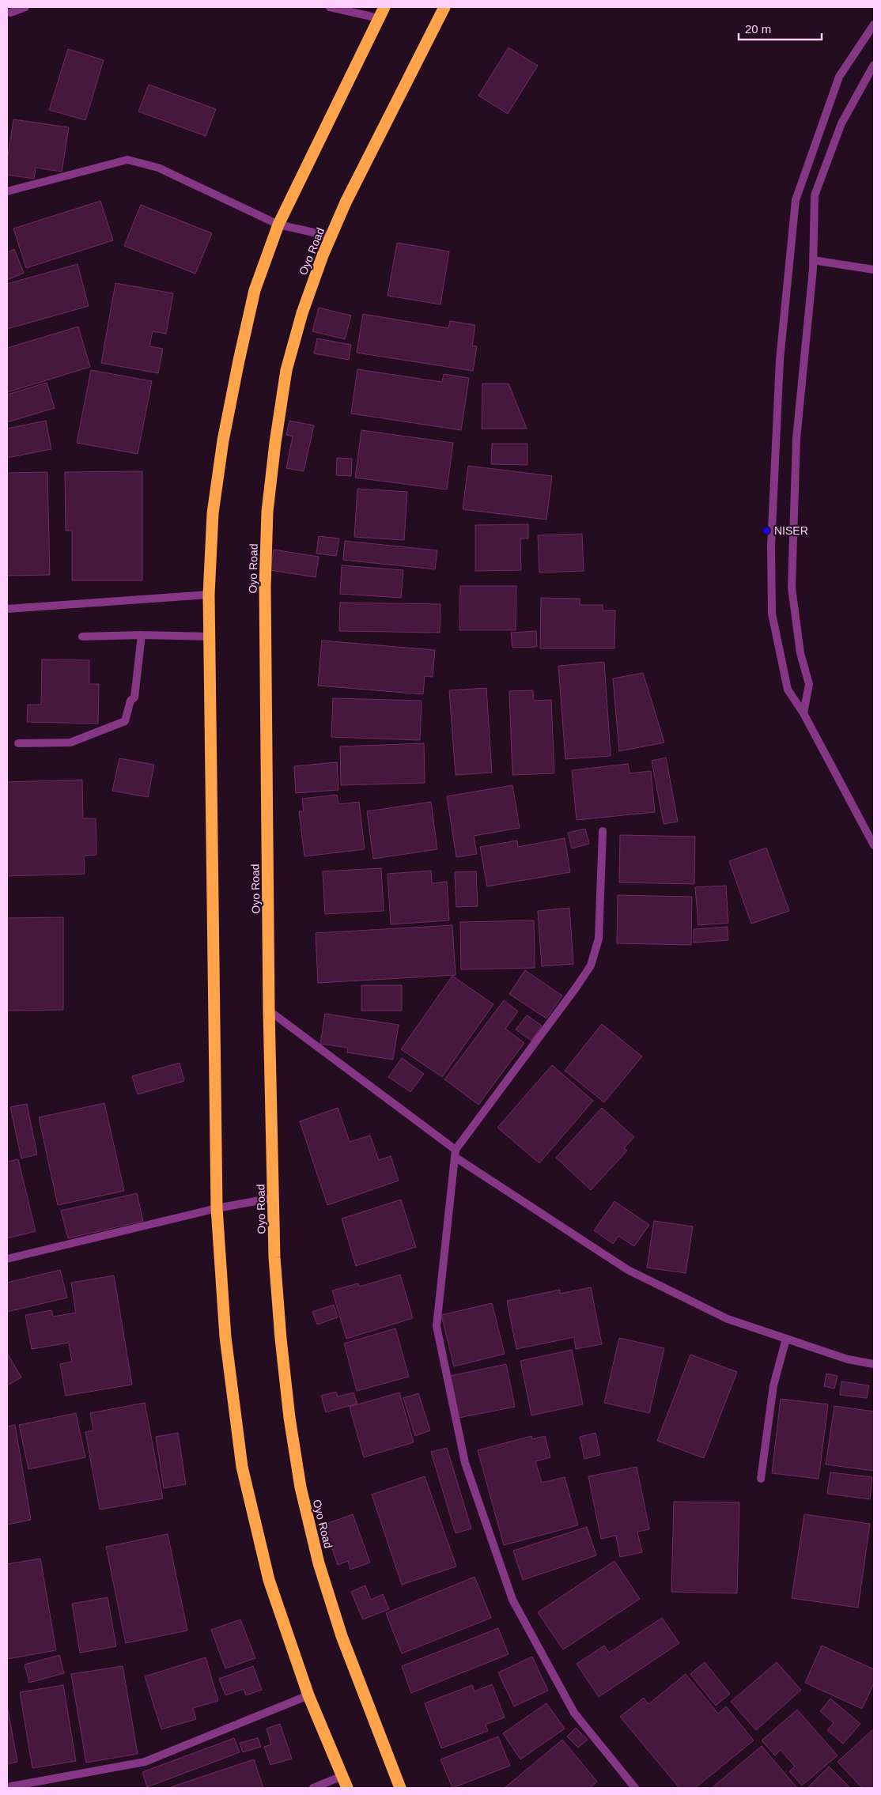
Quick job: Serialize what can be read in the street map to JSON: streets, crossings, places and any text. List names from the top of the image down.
{
  "streets": {
    "highway": ["Oyo Road"]
  },
  "places": ["NISER"],
  "scale_bar": "20 m"
}
